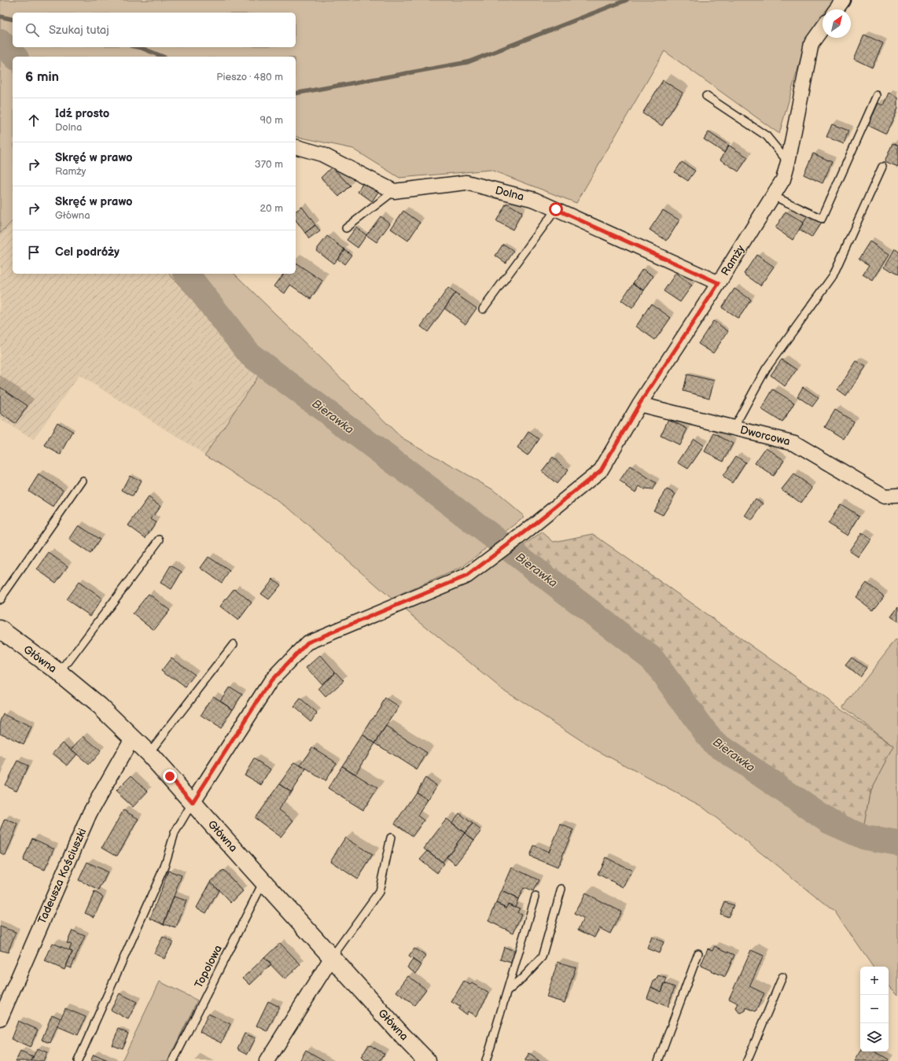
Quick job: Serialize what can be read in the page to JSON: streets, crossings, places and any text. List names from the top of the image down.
{
  "streets": {
    "main road": ["Główna"],
    "street": [
      "Dolna",
      "Ramży",
      "Dworcowa",
      "Tadeusza Kościuszki"
    ],
    "lane": ["Topolowa"]
  },
  "crossings": [
    ["Dolna", "Ramży"],
    ["Ramży", "Dworcowa"],
    ["Ramży", "Główna"],
    ["Główna", "Tadeusza Kościuszki"],
    ["Główna", "Topolowa"]
  ],
  "water": ["Bierawka"],
  "north": "top right",
  "page": {
    "search": "Szukaj tutaj",
    "heading": ["6 min", "Pieszo · 480 m"],
    "list": [
      ["Idź prosto", "Dolna", "90 m"],
      ["Skręć w prawo", "Ramży", "370 m"],
      ["Skręć w prawo", "Główna", "20 m"],
      "Cel podróży"
    ],
    "map_buttons": ["+", "−"]
  }
}
